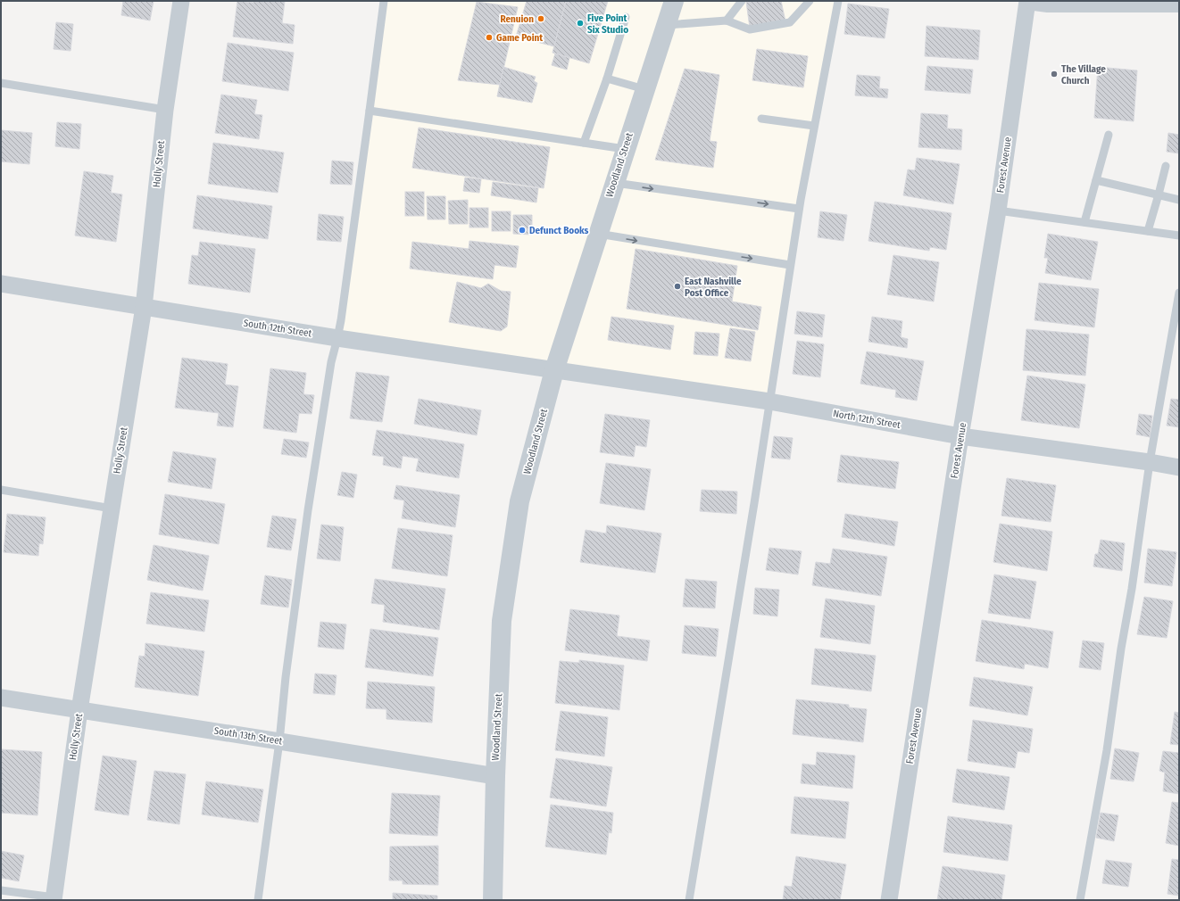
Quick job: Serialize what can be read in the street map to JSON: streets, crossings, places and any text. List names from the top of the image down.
{
  "streets": {
    "street": [
      "Holly Street",
      "Woodland Street",
      "Forest Avenue",
      "South 12th Street",
      "North 12th Street",
      "South 13th Street"
    ]
  },
  "crossings": [
    ["Holly Street", "South 12th Street"],
    ["Holly Street", "South 13th Street"],
    ["Woodland Street", "South 12th Street"],
    ["Woodland Street", "North 12th Street"],
    ["Woodland Street", "South 13th Street"],
    ["Forest Avenue", "North 12th Street"],
    ["South 12th Street", "North 12th Street"]
  ],
  "places": [
    "Renuion",
    "Five Point Six Studio",
    "Game Point",
    "The Village Church",
    "Defunct Books",
    "East Nashville Post Office"
  ]
}
